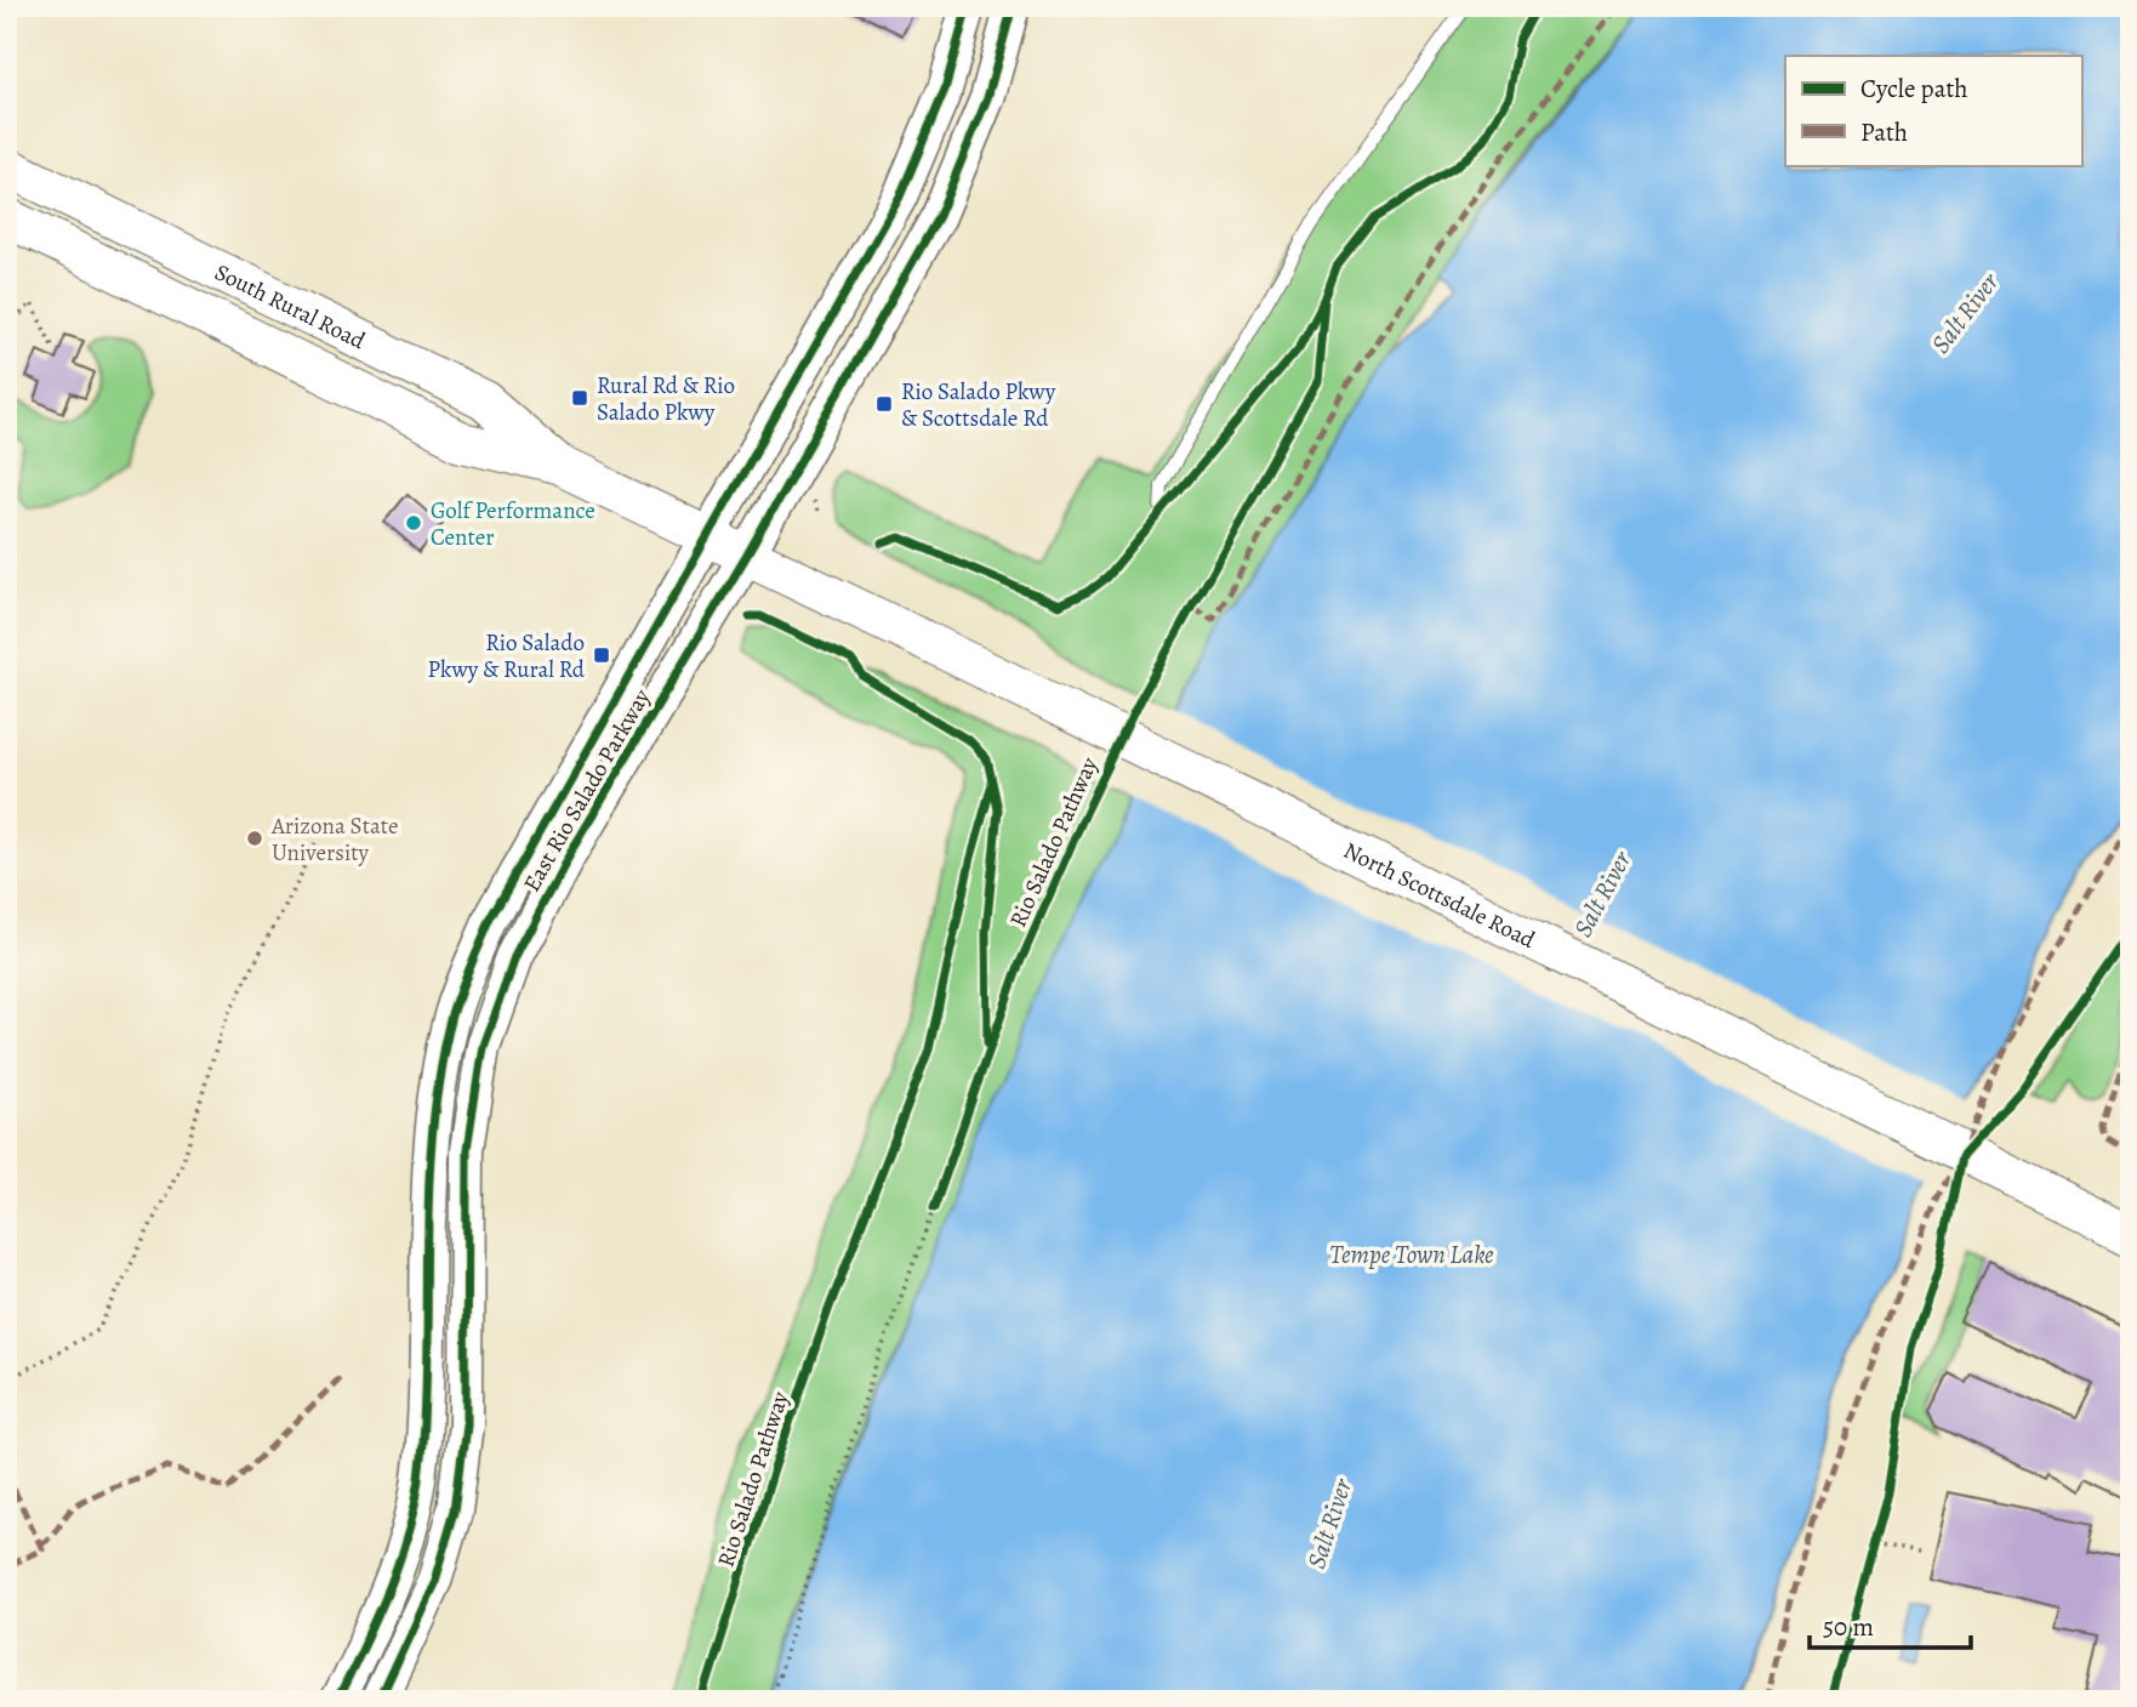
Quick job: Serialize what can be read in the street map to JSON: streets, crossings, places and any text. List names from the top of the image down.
{
  "streets": {
    "main road": ["South Rural Road", "East Rio Salado Parkway", "North Scottsdale Road"],
    "cycle path": ["Rio Salado Pathway"]
  },
  "crossings": [
    ["South Rural Road", "East Rio Salado Parkway"],
    ["South Rural Road", "North Scottsdale Road"],
    ["East Rio Salado Parkway", "North Scottsdale Road"]
  ],
  "water": ["Salt River", "Tempe Town Lake"],
  "places": {
    "transit": ["Rural Rd & Rio Salado Pkwy", "Rio Salado Pkwy & Scottsdale Rd", "Rio Salado Pkwy & Rural Rd"],
    "other": ["Golf Performance Center", "Arizona State University"]
  },
  "legend": ["Cycle path", "Path"],
  "scale_bar": "50 m"
}
